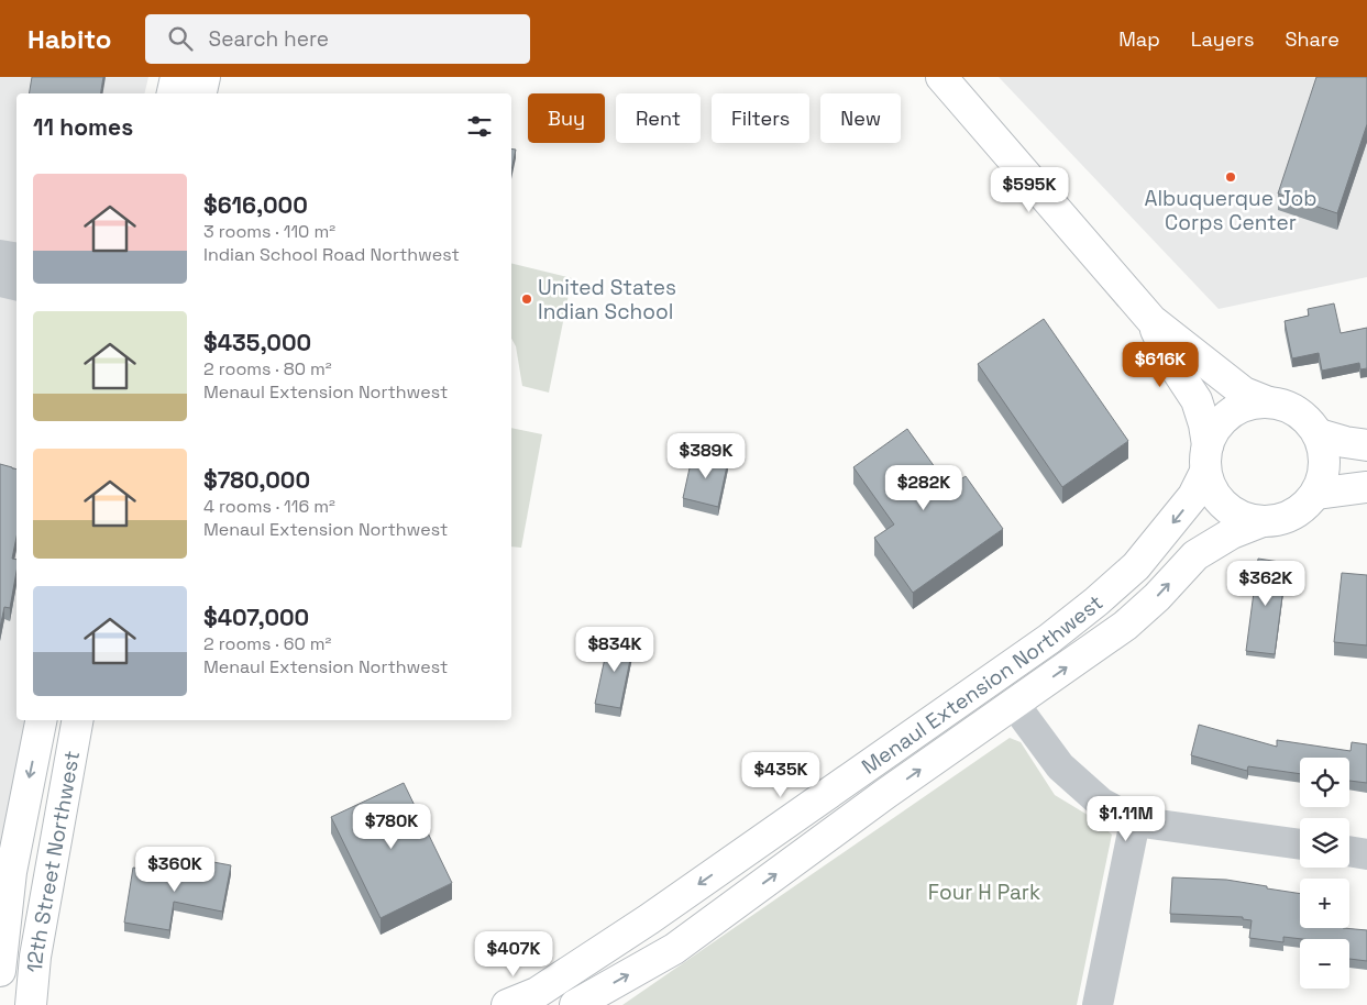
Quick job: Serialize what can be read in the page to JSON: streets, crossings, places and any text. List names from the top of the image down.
{
  "streets": {
    "main road": ["Menaul Extension Northwest", "12th Street Northwest"]
  },
  "parks": ["Four H Park"],
  "places": ["Albuquerque Job Corps Center", "United States Indian School"],
  "page": {
    "header": "Habito",
    "search": "Search here",
    "nav": ["Map", "Layers", "Share"],
    "chip": [
      "Buy",
      "Rent",
      "Filters",
      "New"
    ],
    "heading": "11 homes",
    "list": [
      {
        "name": "$616,000",
        "note": "3 rooms · 110 m² · Indian School Road Northwest"
      },
      {
        "name": "$435,000",
        "note": "2 rooms · 80 m² · Menaul Extension Northwest"
      },
      {
        "name": "$780,000",
        "note": "4 rooms · 116 m² · Menaul Extension Northwest"
      },
      {
        "name": "$407,000",
        "note": "2 rooms · 60 m² · Menaul Extension Northwest"
      }
    ],
    "price": [
      "$595K",
      "$616K",
      "$389K",
      "$282K",
      "$362K",
      "$834K",
      "$435K",
      "$1.11M",
      "$780K",
      "$360K",
      "$407K"
    ],
    "map_buttons": ["+", "−"]
  }
}
